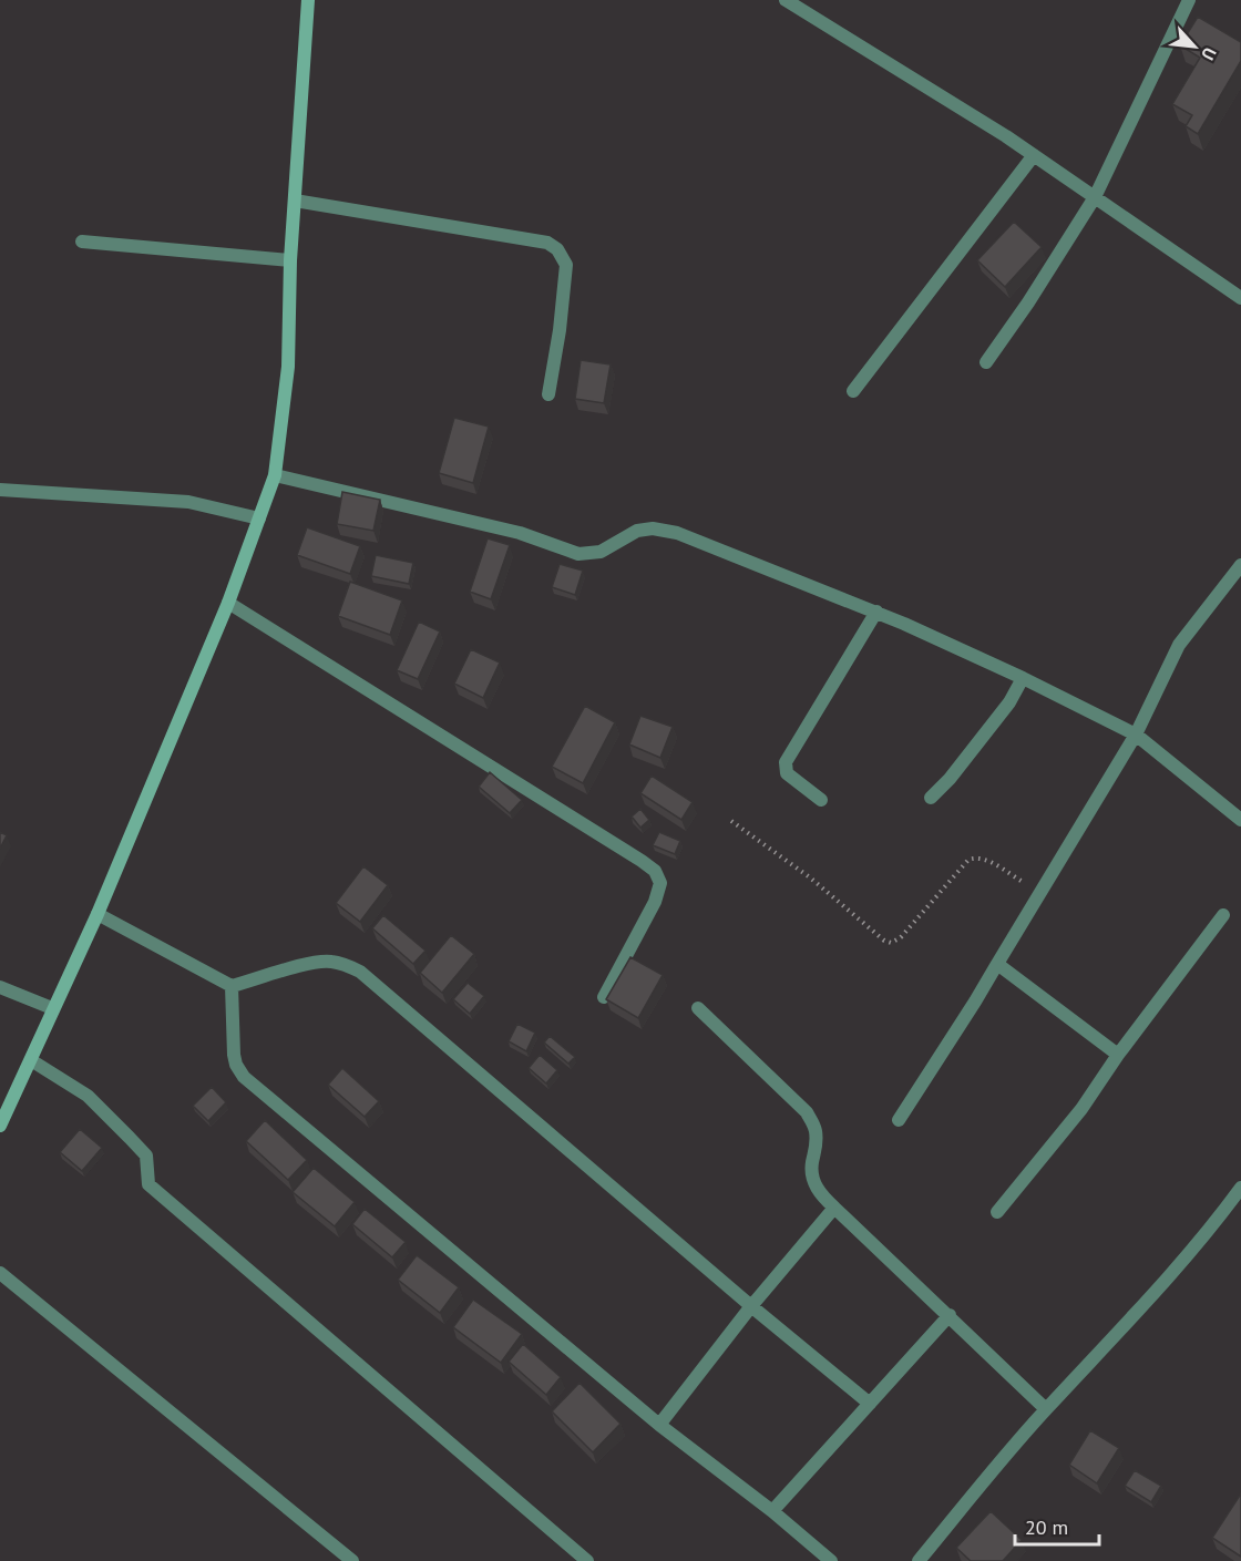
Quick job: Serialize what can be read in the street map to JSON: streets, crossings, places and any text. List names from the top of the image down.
{
  "scale_bar": "20 m",
  "north": "bottom right"
}
